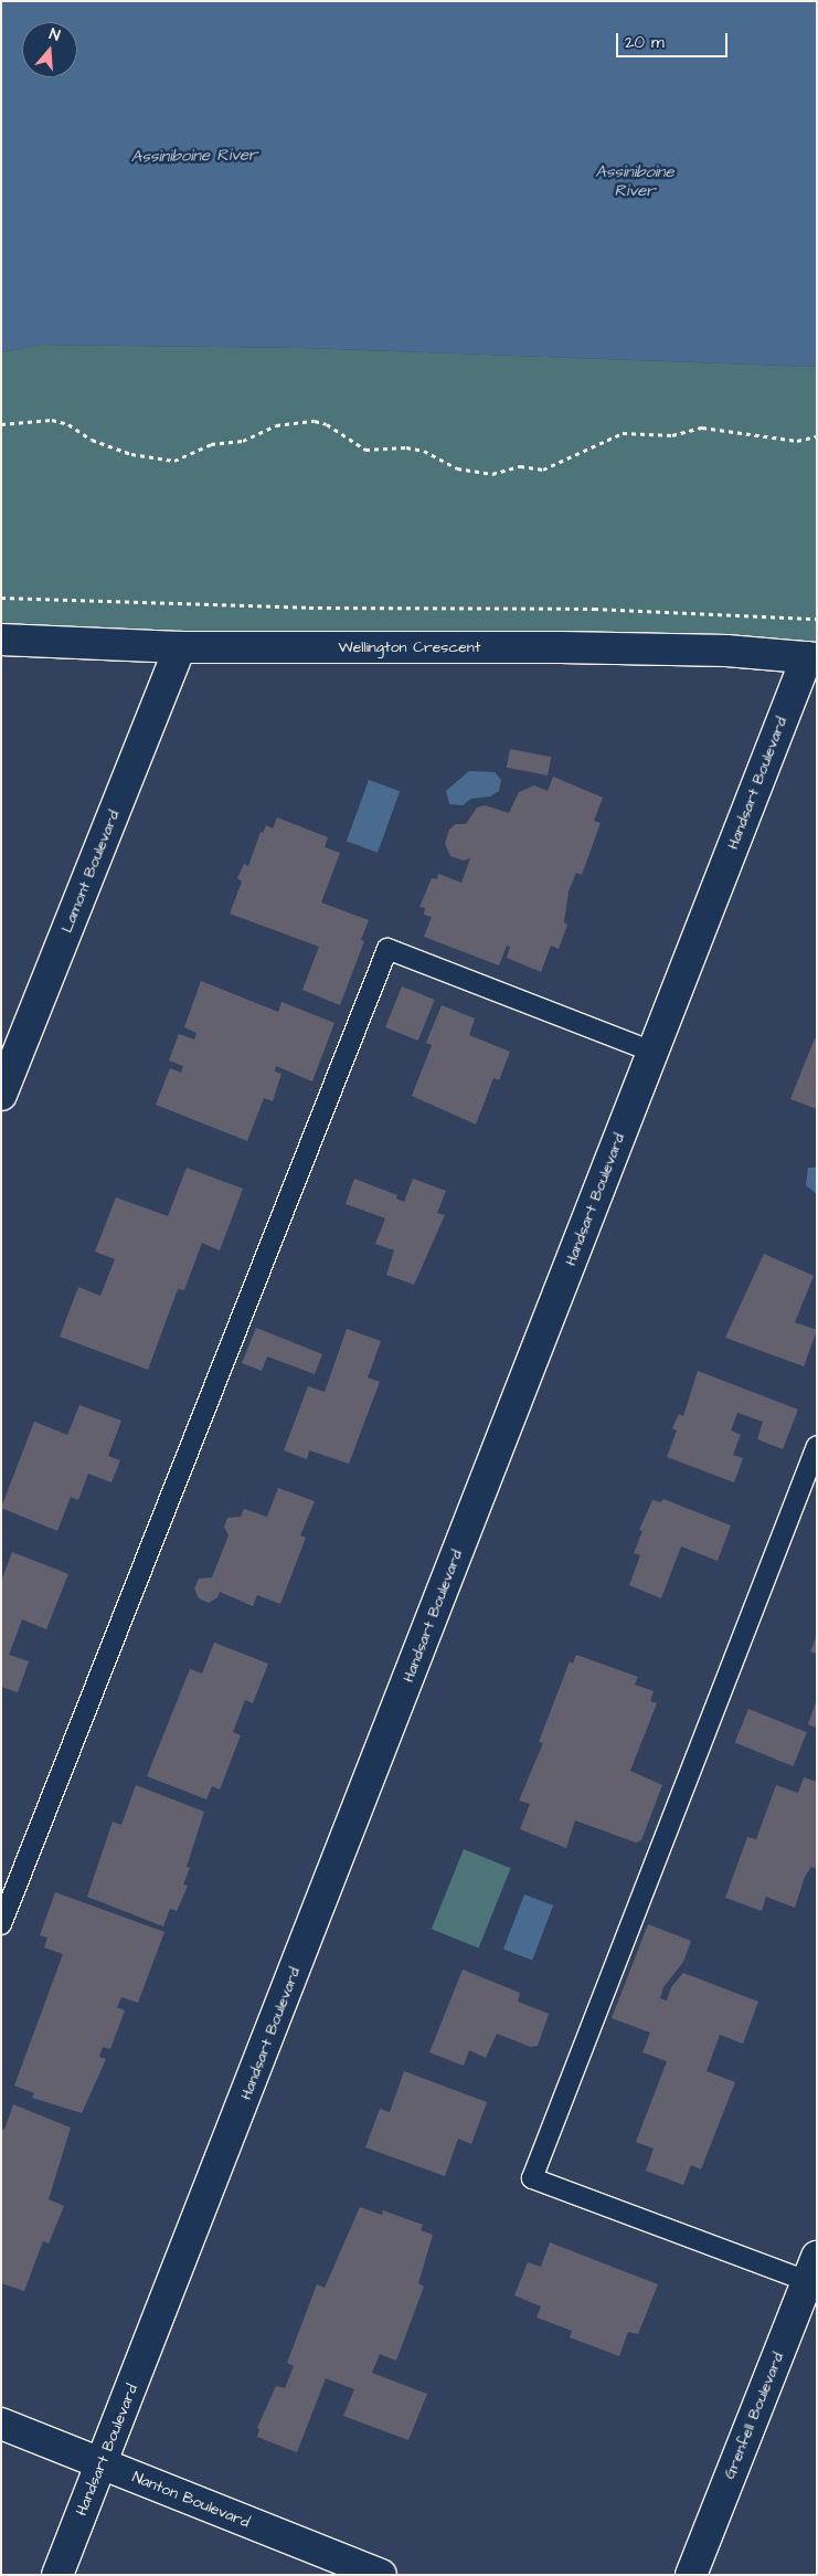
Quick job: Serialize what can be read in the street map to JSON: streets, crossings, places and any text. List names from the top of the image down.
{
  "streets": {
    "street": [
      "Wellington Crescent",
      "Handsart Boulevard",
      "Lamont Boulevard",
      "Grenfell Boulevard",
      "Nanton Boulevard"
    ]
  },
  "crossings": [
    ["Wellington Crescent", "Handsart Boulevard"],
    ["Wellington Crescent", "Lamont Boulevard"],
    ["Handsart Boulevard", "Nanton Boulevard"]
  ],
  "water": ["Assiniboine River"],
  "scale_bar": "20 m",
  "north": "top"
}
